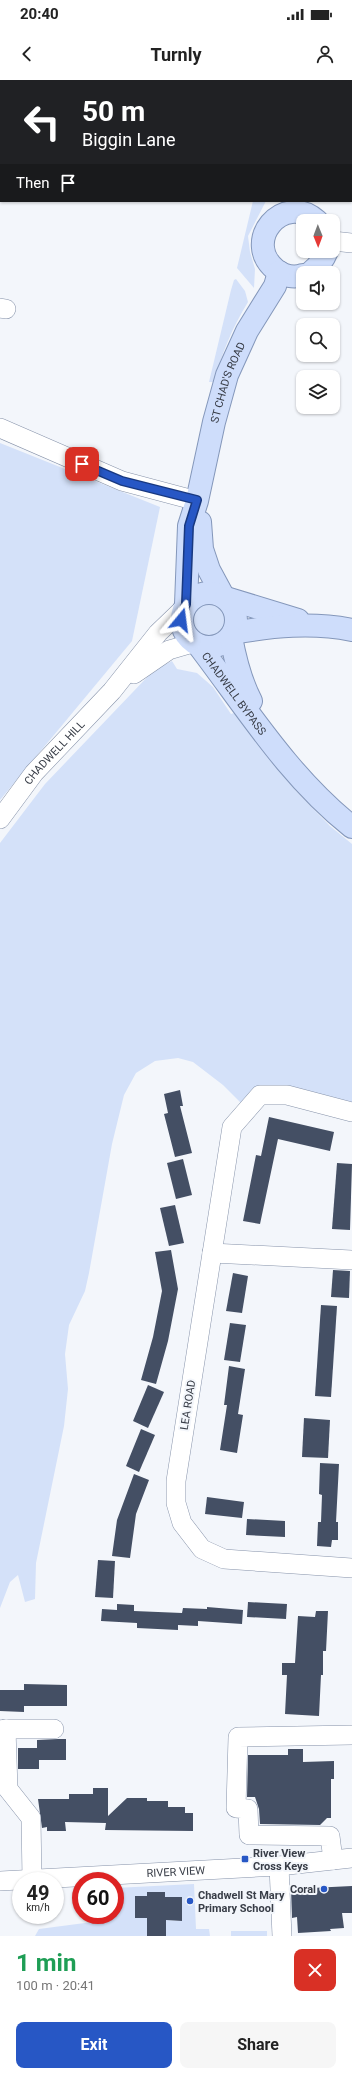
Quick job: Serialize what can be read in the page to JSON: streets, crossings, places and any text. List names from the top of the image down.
{
  "streets": {
    "main road": ["ST CHAD'S ROAD", "CHADWELL BYPASS"],
    "street": ["CHADWELL HILL", "LEA ROAD", "RIVER VIEW"]
  },
  "crossings": [
    ["ST CHAD'S ROAD", "CHADWELL BYPASS"],
    ["ST CHAD'S ROAD", "CHADWELL HILL"],
    ["CHADWELL BYPASS", "CHADWELL HILL"]
  ],
  "places": {
    "transit": ["River View Cross Keys"],
    "other": ["Coral", "Chadwell St Mary Primary School"]
  },
  "north": "bottom",
  "page": {
    "status": "20:40",
    "header": "Turnly",
    "turn": ["50 m", "Biggin Lane"],
    "then": "Then",
    "speed": "49 km/h",
    "limit": "60",
    "heading": ["1 min", "100 m · 20:41"],
    "buttons": ["Exit", "Share"]
  }
}
